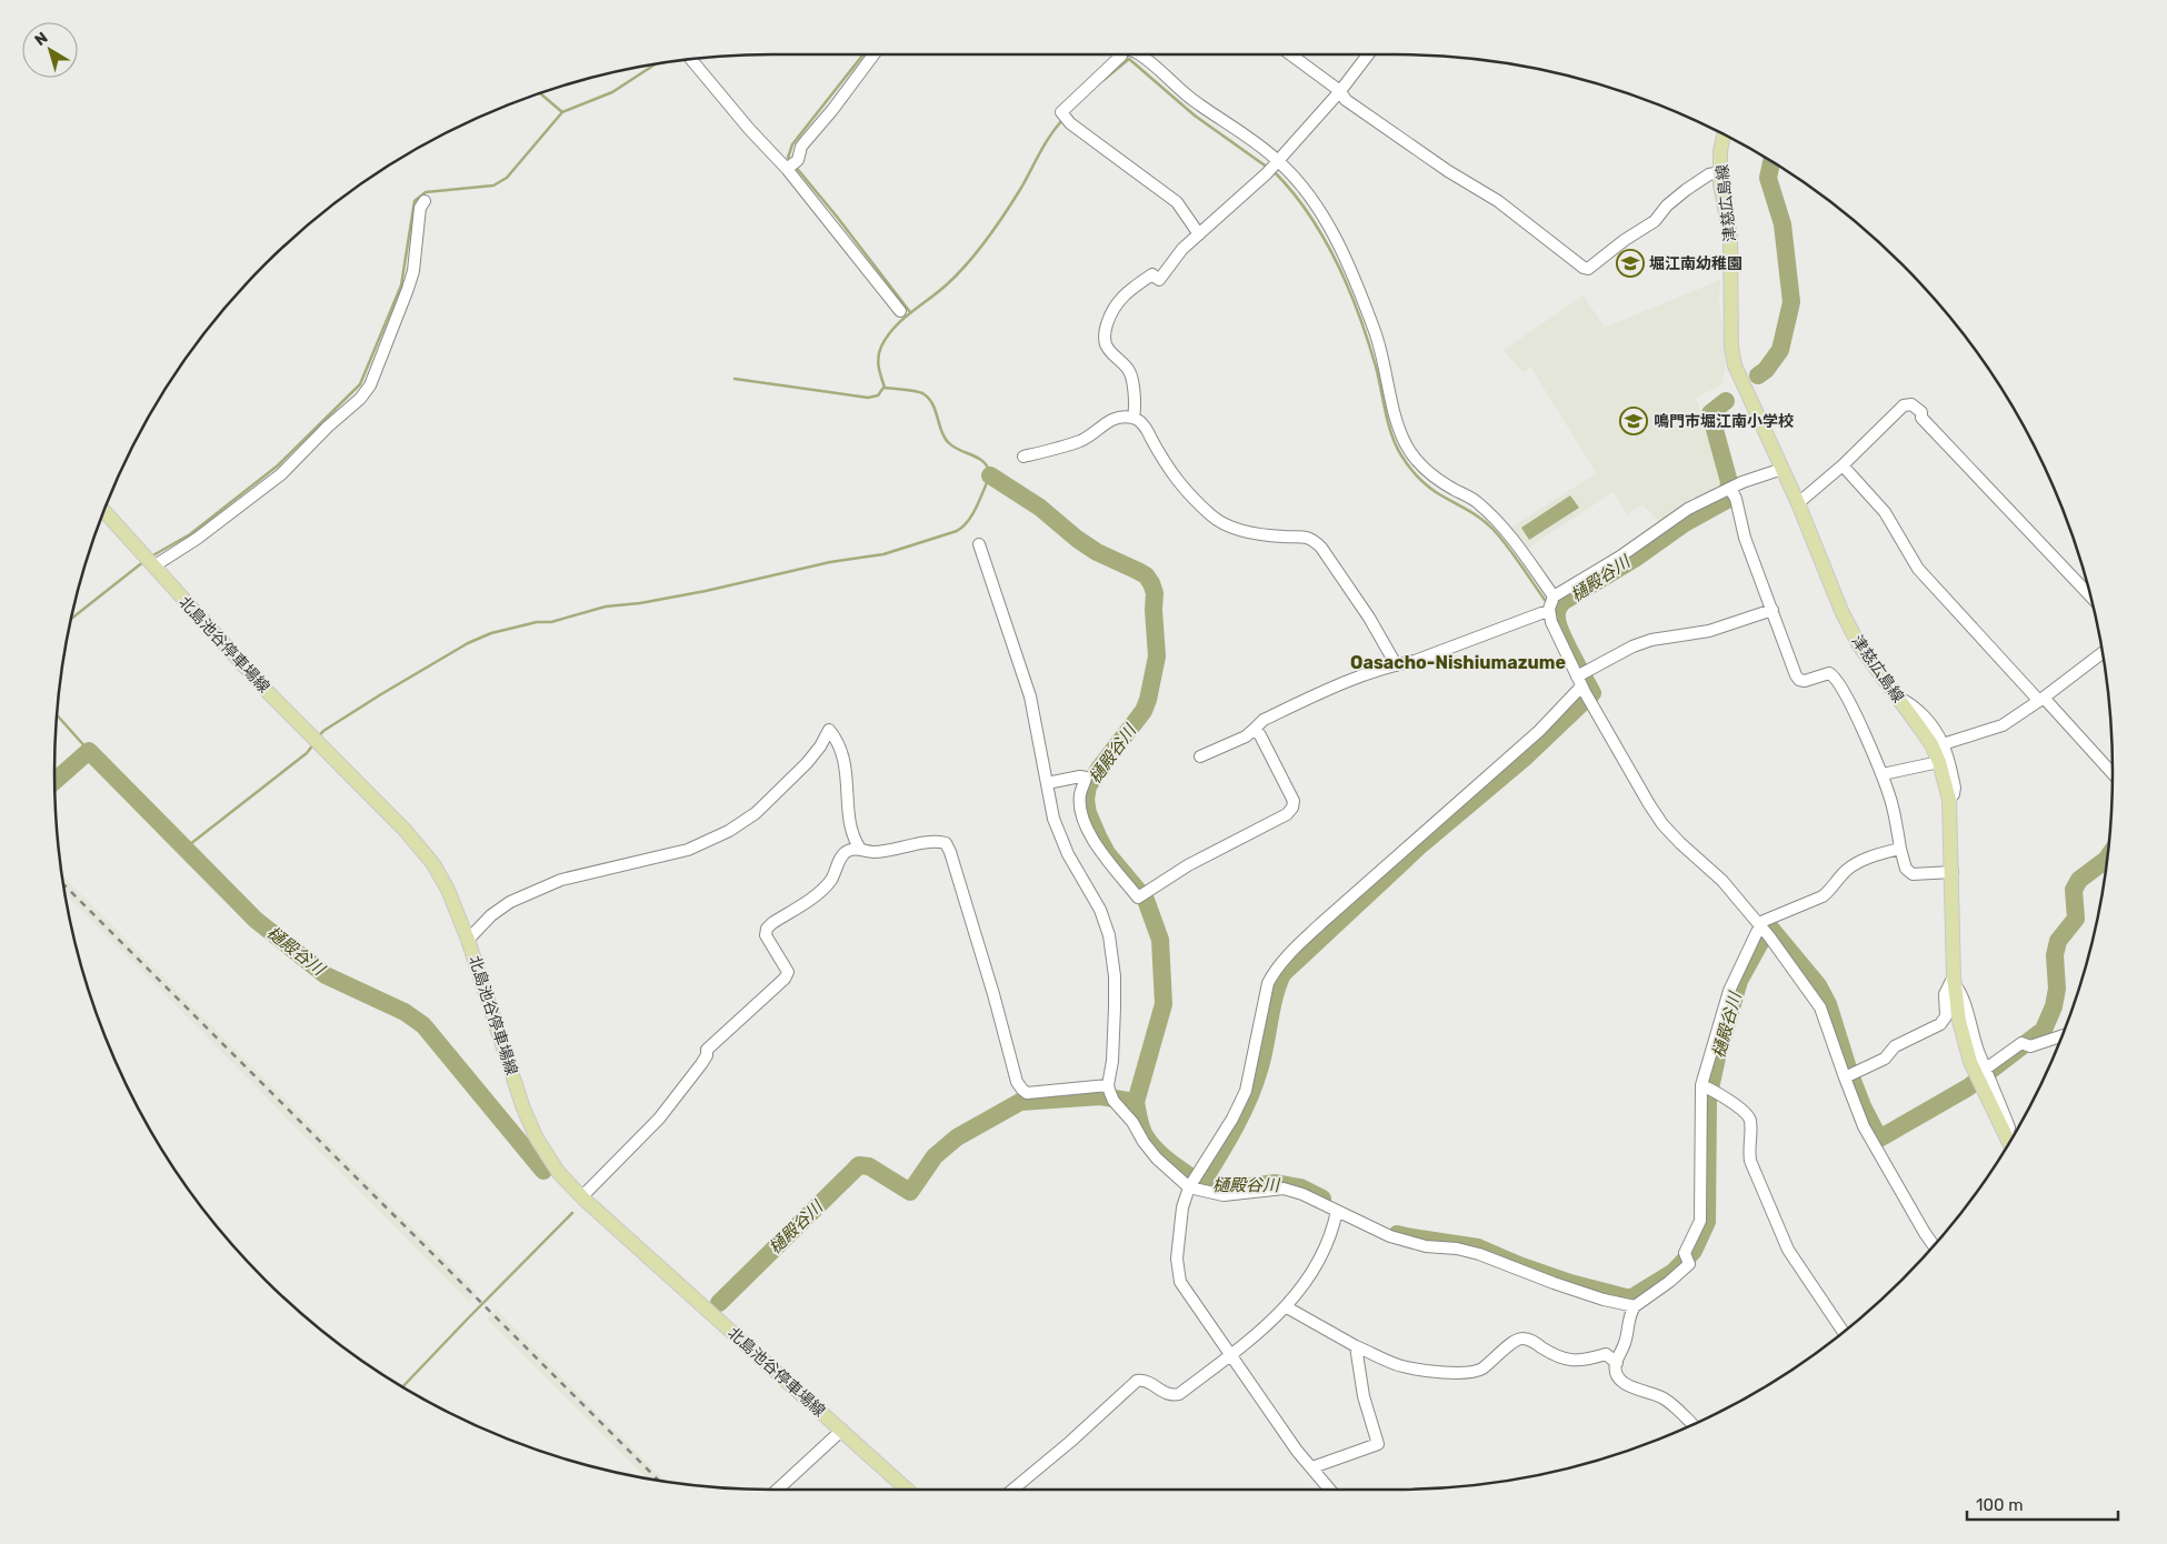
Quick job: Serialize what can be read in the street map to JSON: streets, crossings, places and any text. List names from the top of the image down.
{
  "streets": {
    "main road": ["津慈広島線", "北島池谷停車場線"]
  },
  "districts": ["Oasacho-Nishiumazume"],
  "water": ["樋殿谷川"],
  "places": {
    "school or university": ["堀江南幼稚園", "鳴門市堀江南小学校"]
  },
  "scale_bar": "100 m",
  "north": "top left"
}
